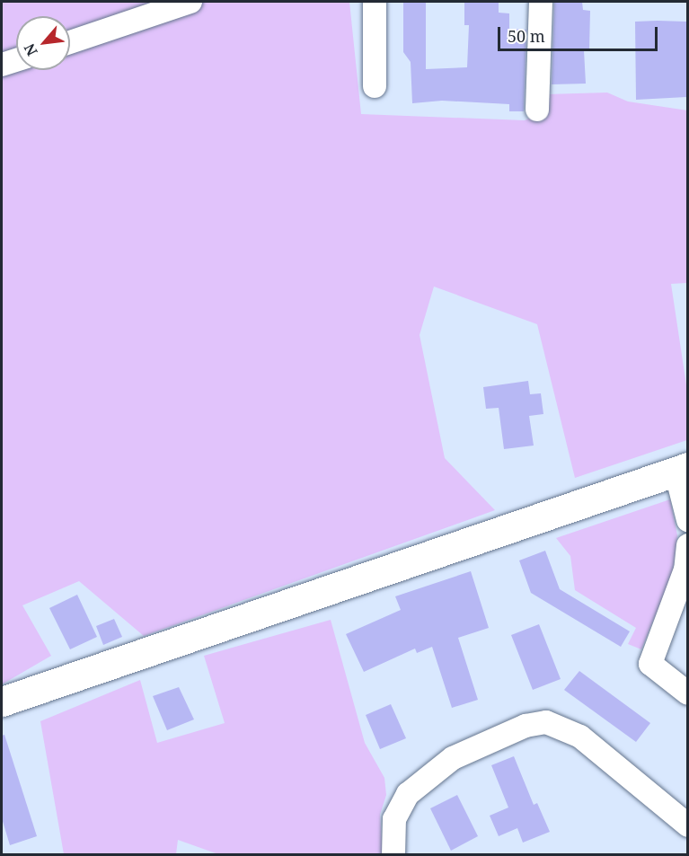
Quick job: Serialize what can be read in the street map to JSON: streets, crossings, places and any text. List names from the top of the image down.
{
  "scale_bar": "50 m",
  "north": "bottom left"
}
